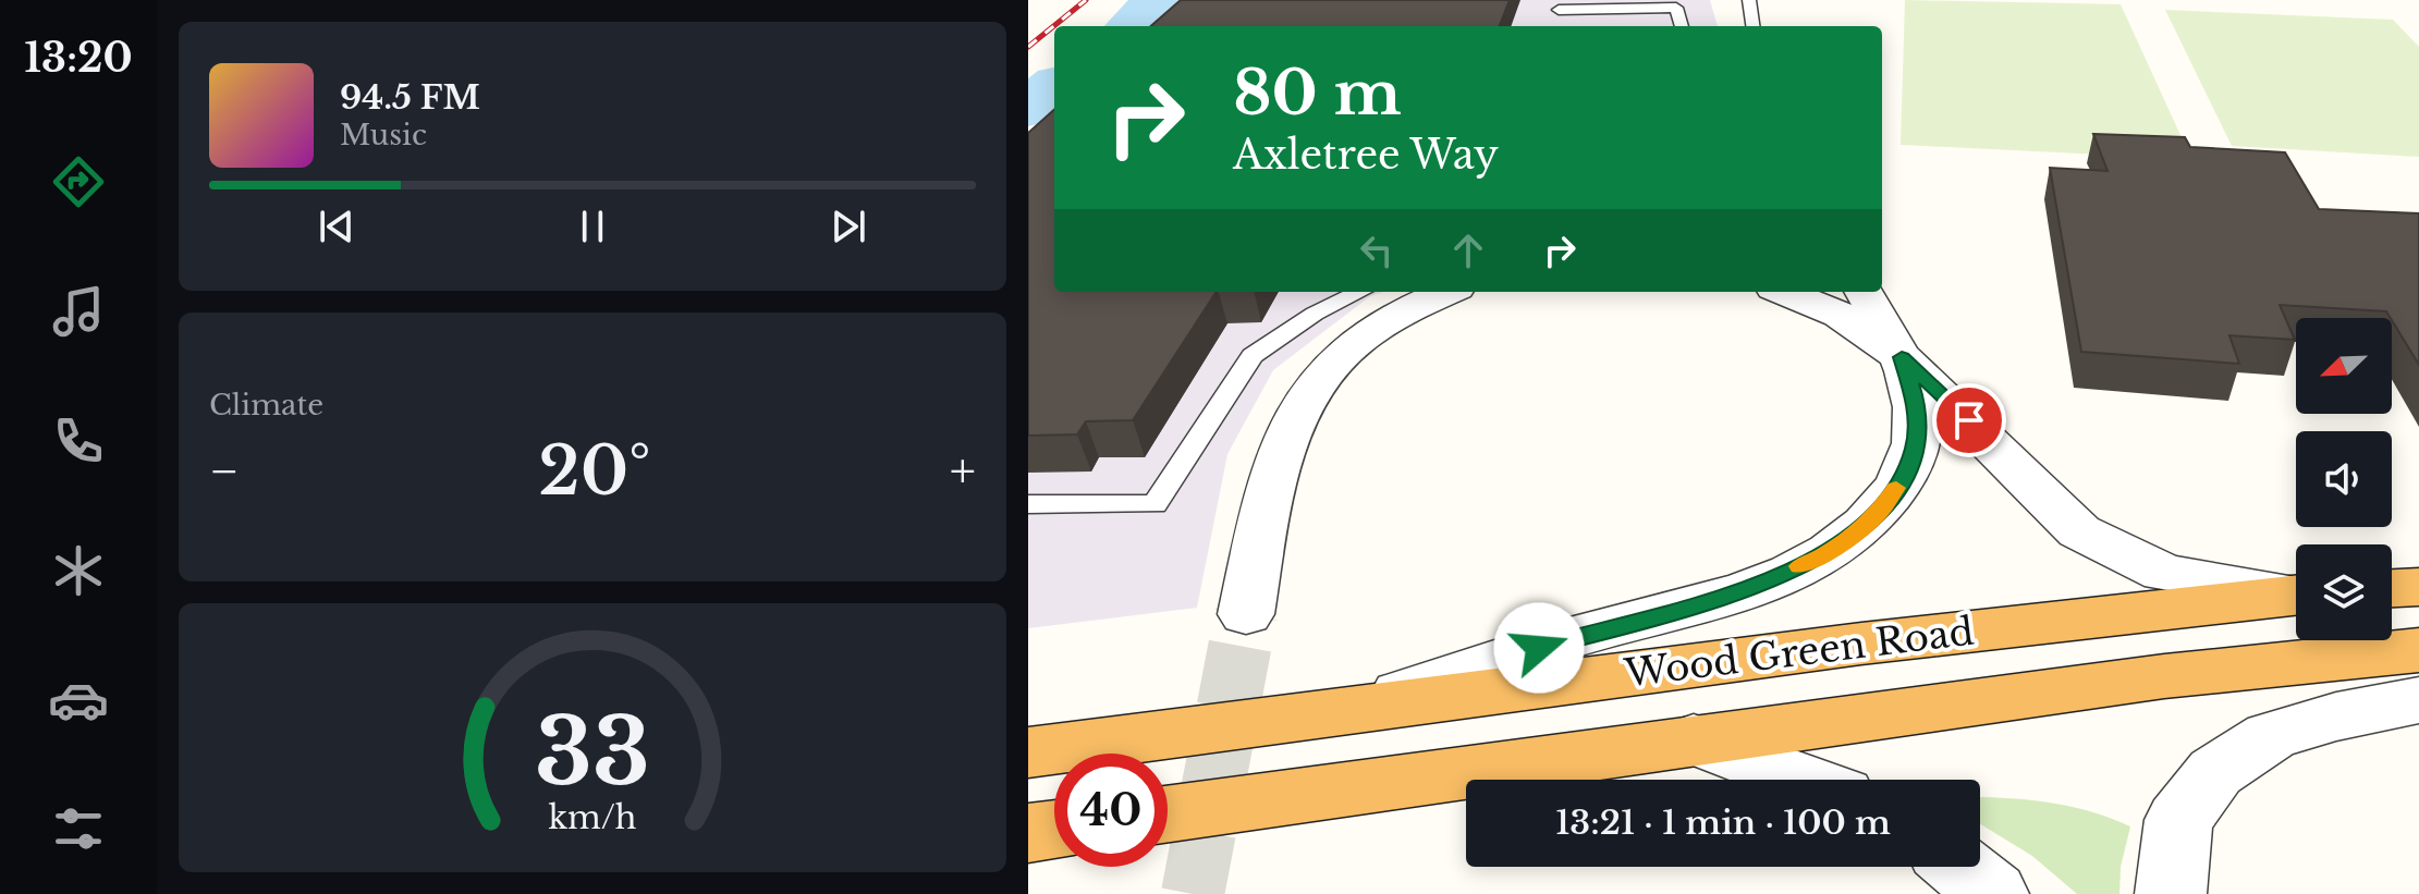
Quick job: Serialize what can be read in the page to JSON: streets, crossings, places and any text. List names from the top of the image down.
{
  "streets": {
    "highway": ["Wood Green Road"]
  },
  "north": "bottom left",
  "page": {
    "tabs": "13:20",
    "turn": ["80 m", "Axletree Way"],
    "song": ["94.5 FM", "Music"],
    "tile": "Climate",
    "heat": ["−", "20°", "+"],
    "limit": "40",
    "trip": "13:21 · 1 min · 100 m",
    "gauge": ["33", "km/h"]
  }
}
